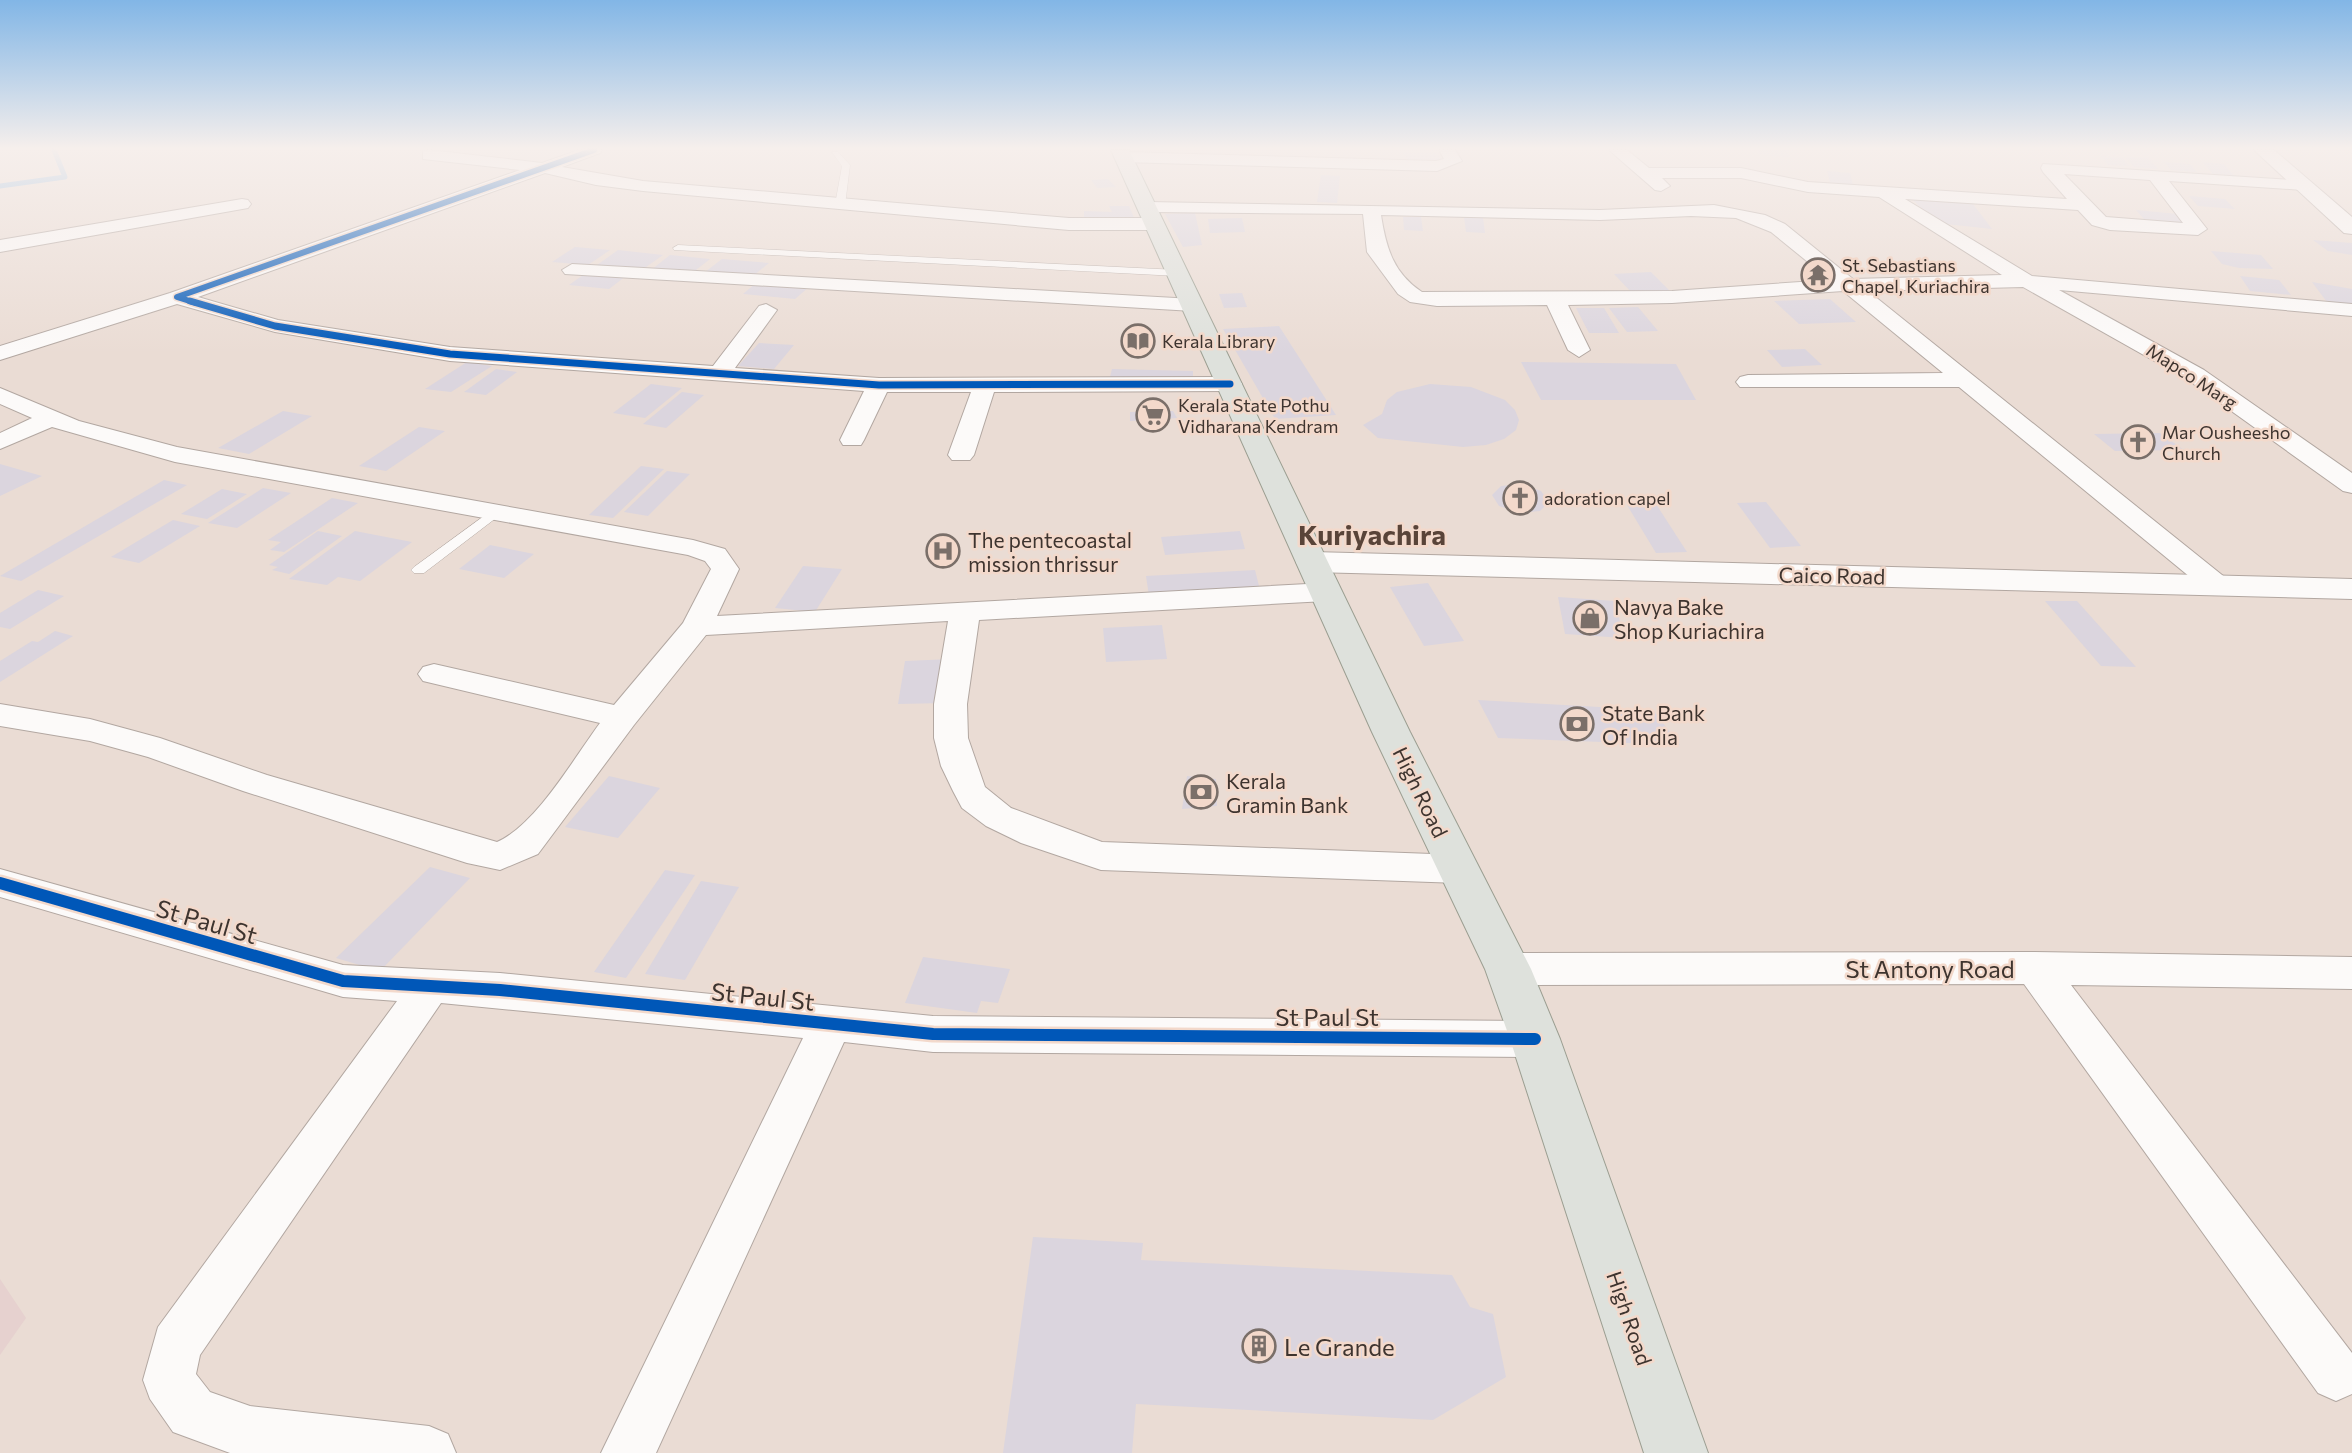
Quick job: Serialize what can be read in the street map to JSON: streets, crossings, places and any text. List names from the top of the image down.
{
  "streets": {
    "main road": ["High Road"],
    "street": [
      "Mapco Marg",
      "Caico Road",
      "St Paul St",
      "St Antony Road"
    ]
  },
  "crossings": [
    ["Caico Road", "High Road"],
    ["High Road", "St Paul St"],
    ["High Road", "St Antony Road"]
  ],
  "districts": ["Kuriyachira"],
  "places": {
    "temple": ["St. Sebastians Chapel, Kuriachira"],
    "library": ["Kerala Library"],
    "supermarket": ["Kerala State Pothu Vidharana Kendram"],
    "church": ["Mar Ousheesho Church", "adoration capel"],
    "hospital": ["The pentecoastal mission thrissur"],
    "shop": ["Navya Bake Shop Kuriachira"],
    "bank": ["State Bank Of India", "Kerala Gramin Bank"],
    "building": ["Le Grande"]
  }
}
